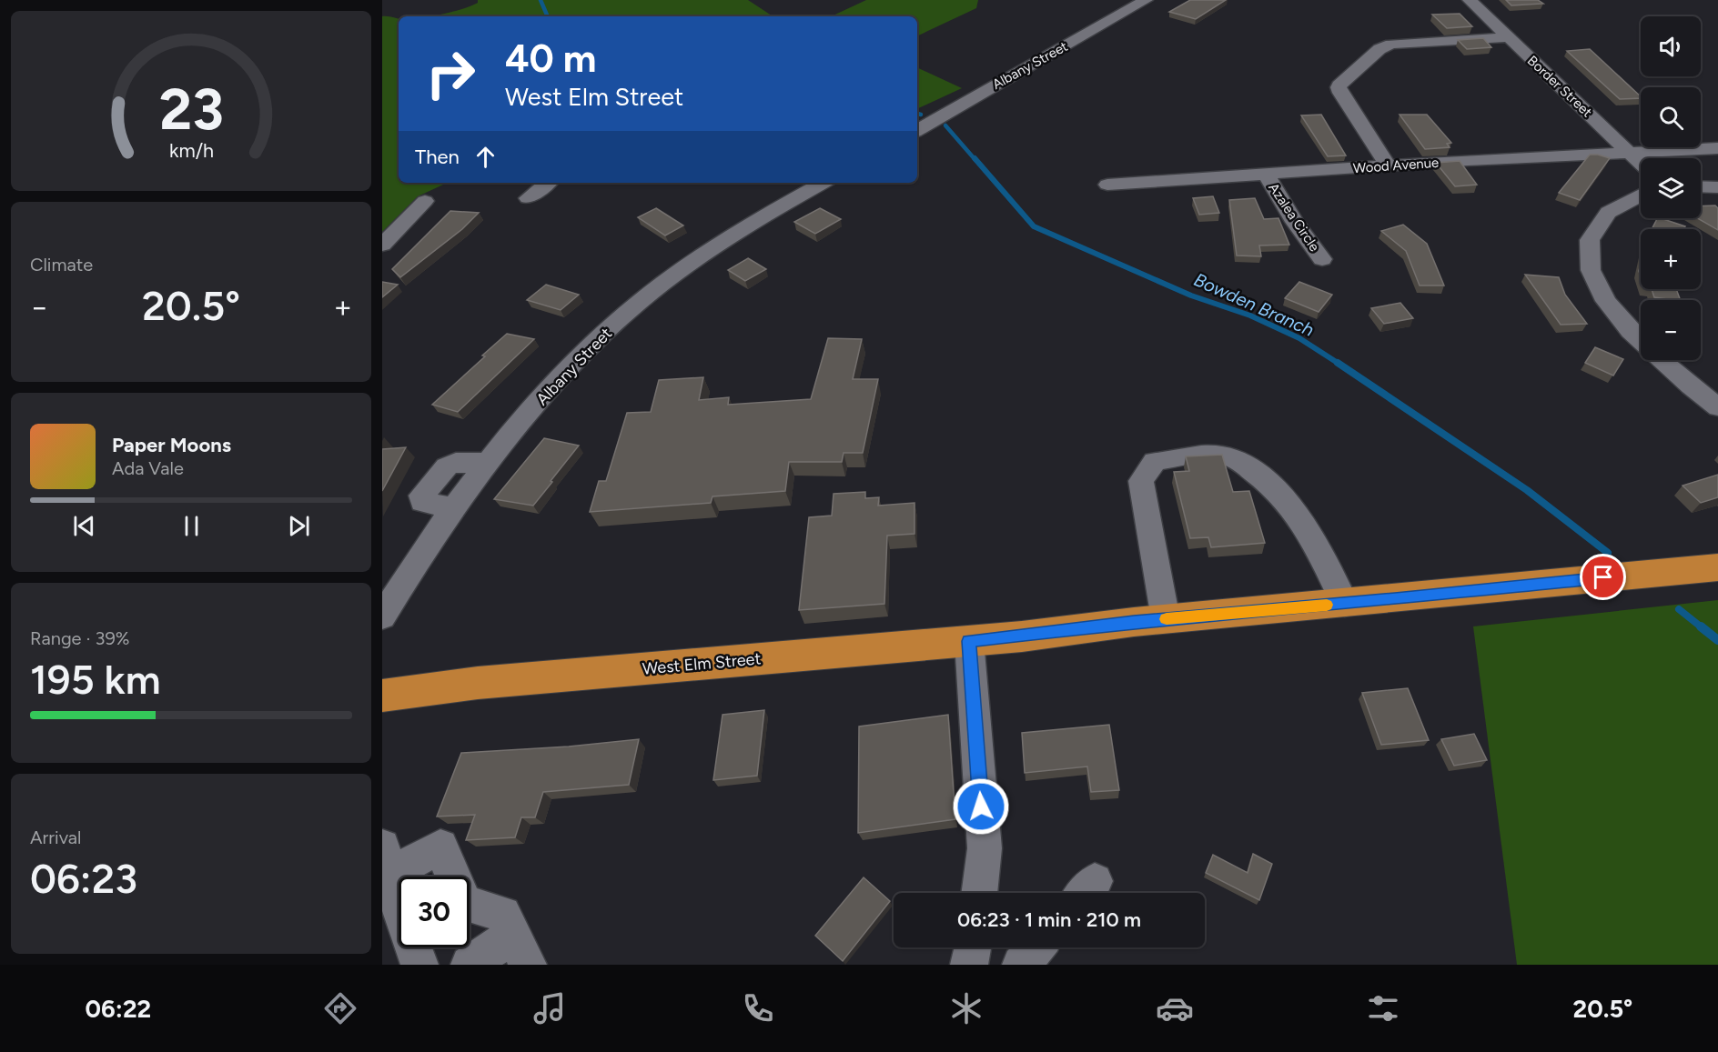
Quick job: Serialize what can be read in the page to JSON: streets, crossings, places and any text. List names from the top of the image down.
{
  "streets": {
    "highway": ["West Elm Street"],
    "street": [
      "Albany Street",
      "Border Street",
      "Wood Avenue",
      "Azalea Circle"
    ]
  },
  "crossings": [
    ["Border Street", "Wood Avenue"],
    ["Wood Avenue", "Azalea Circle"]
  ],
  "water": ["Bowden Branch"],
  "page": {
    "map_buttons": ["+", "−"],
    "turn": ["40 m", "West Elm Street"],
    "then": "Then",
    "tile": [
      "Climate",
      ["Range · 39%", "195 km"],
      ["Arrival", "06:23"]
    ],
    "heat": ["−", "20.5°", "+"],
    "song": ["Paper Moons", "Ada Vale"],
    "limit": "30",
    "trip": "06:23 · 1 min · 210 m",
    "tabs": ["06:22", "20.5°"],
    "gauge": ["23", "km/h"]
  }
}
